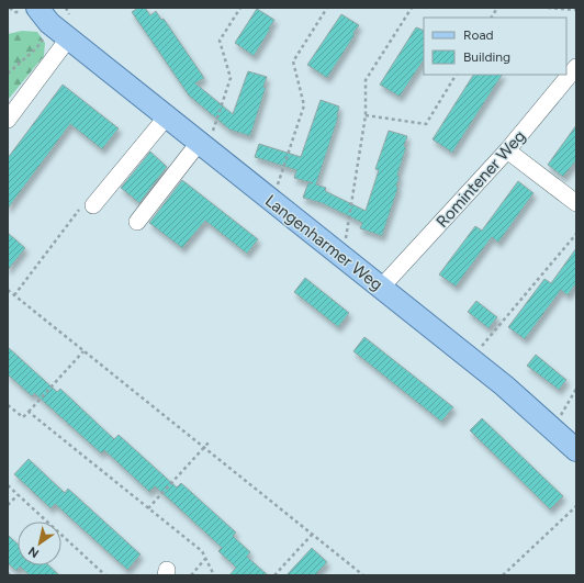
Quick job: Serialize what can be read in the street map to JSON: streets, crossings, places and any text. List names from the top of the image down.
{
  "streets": {
    "main road": ["Langenharmer Weg"],
    "street": ["Romintener Weg"]
  },
  "crossings": [
    ["Romintener Weg", "Langenharmer Weg"]
  ],
  "legend": ["Road", "Building"],
  "north": "bottom left"
}
